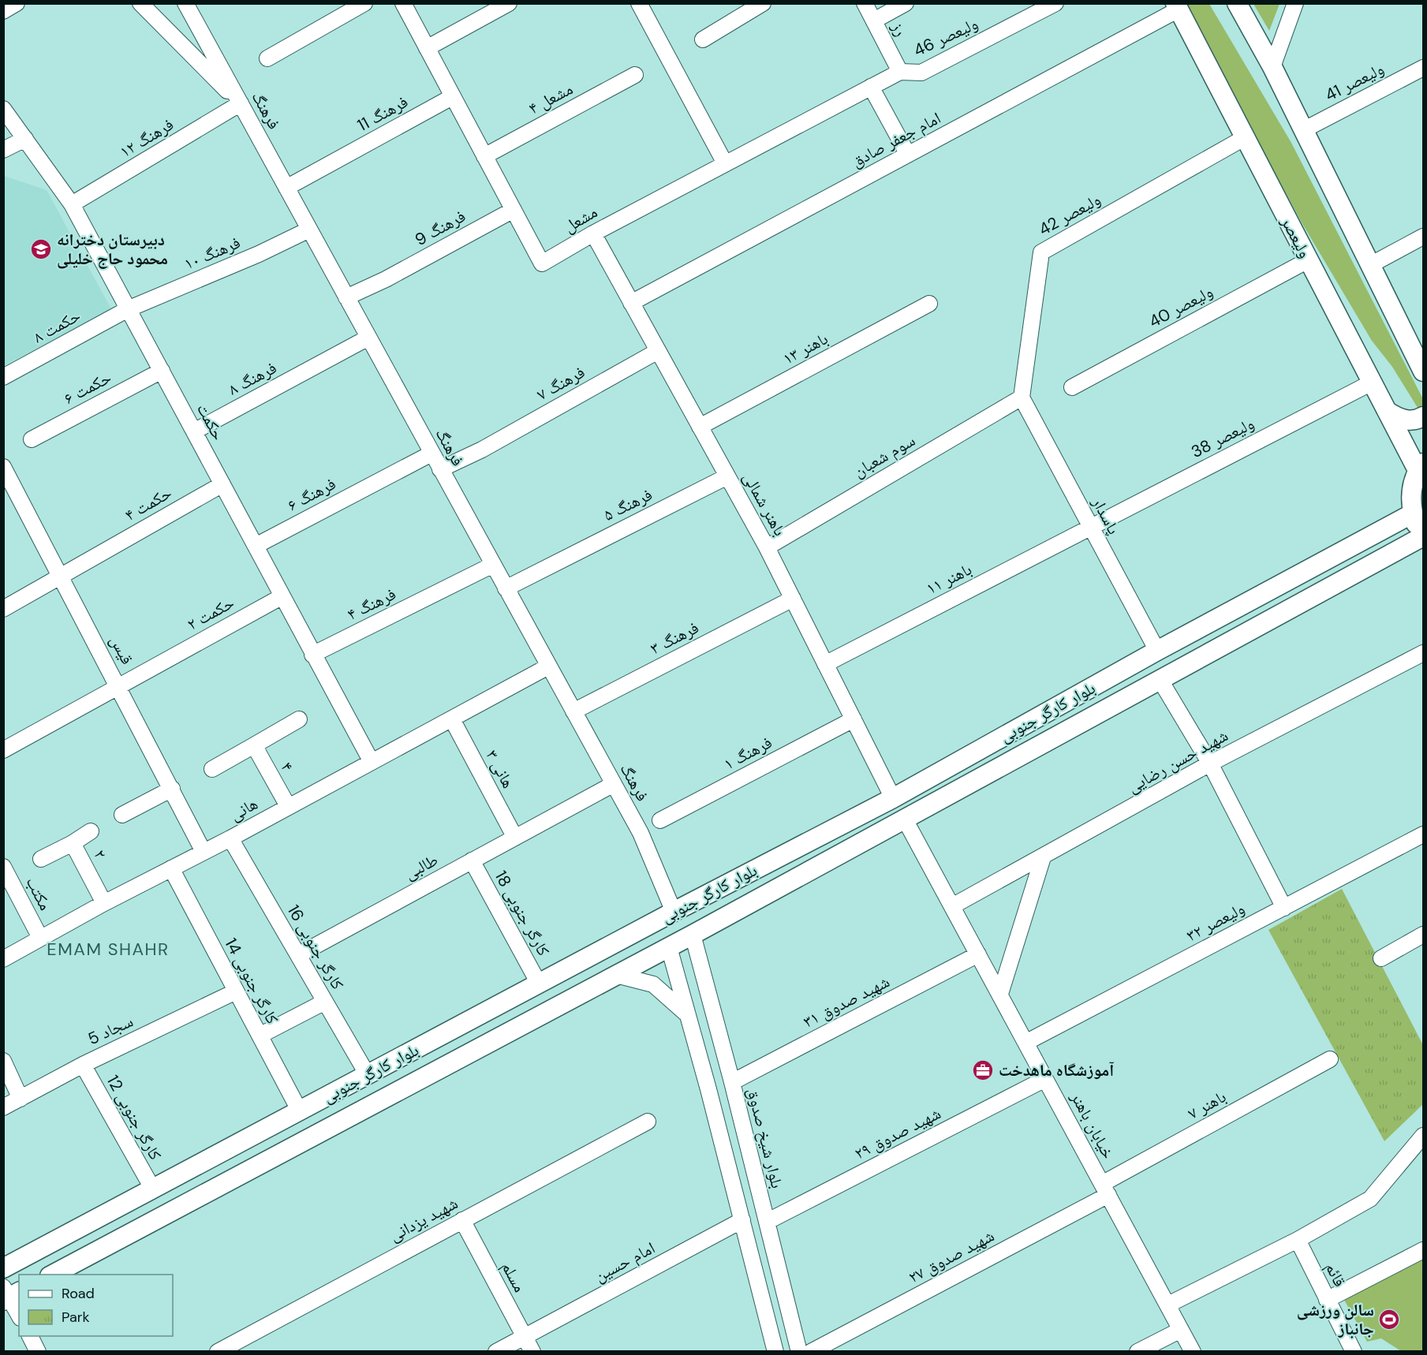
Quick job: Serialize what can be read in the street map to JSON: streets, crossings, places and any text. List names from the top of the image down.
{
  "streets": {
    "main road": ["ولیعصر", "بلوار کارگر جنوبی"],
    "street": [
      "رز",
      "ولیعصر 46",
      "ولیعصر 41",
      "مشعل ۴",
      "فرهنگ",
      "فرهنگ 11",
      "فرهنگ ۱۲",
      "امام جعفر صادق",
      "ولیعصر 42",
      "مشعل",
      "فرهنگ 9",
      "فرهنگ ۱۰",
      "ولیعصر 40",
      "حکمت ۸",
      "باهنر ۱۳",
      "فرهنگ ۸",
      "فرهنگ ۷",
      "حکمت ۶",
      "حکمت",
      "ولیعصر 38",
      "سوم شعبان",
      "فرهنگ ۶",
      "حکمت ۴",
      "باهنر شمالی",
      "فرهنگ ۵",
      "پاسدار",
      "باهنر ۱۱",
      "فرهنگ ۴",
      "حکمت ۲",
      "فرهنگ ۳",
      "قیس",
      "فرهنگ ۱",
      "شهید حسن رضایی",
      "۴",
      "هانی ۳",
      "هانی",
      "۲",
      "طالبی",
      "مکتب",
      "کارگر جنوبی 18",
      "ولیعصر ۳۲",
      "کارگر جنوبی 16",
      "کارگر جنوبی 14",
      "شهید صدوق ۳۱",
      "سجاد 5",
      "باهنر ۷",
      "کارگر جنوبی 12",
      "خیابان باهنر",
      "شهید صدوق ۲۹",
      "بلوار شیخ صدوق",
      "شهید یزدانی",
      "شهید صدوق ۲۷",
      "امام حسین",
      "قائم",
      "مسلم"
    ]
  },
  "crossings": [
    ["رز", "ولیعصر 46"],
    ["رز", "مشعل"],
    ["ولیعصر 46", "مشعل"],
    ["مشعل ۴", "مشعل"],
    ["فرهنگ", "فرهنگ 11"],
    ["فرهنگ", "فرهنگ ۱۲"],
    ["فرهنگ", "فرهنگ 9"],
    ["فرهنگ", "فرهنگ ۱۰"],
    ["فرهنگ", "فرهنگ ۸"],
    ["فرهنگ", "فرهنگ ۷"],
    ["فرهنگ", "فرهنگ ۶"],
    ["فرهنگ", "فرهنگ ۵"],
    ["فرهنگ", "فرهنگ ۴"],
    ["فرهنگ", "فرهنگ ۳"],
    ["فرهنگ", "بلوار کارگر جنوبی"],
    ["فرهنگ", "هانی"],
    ["فرهنگ", "طالبی"],
    ["فرهنگ 11", "مشعل"],
    ["فرهنگ ۱۲", "حکمت"],
    ["امام جعفر صادق", "ولیعصر"],
    ["امام جعفر صادق", "باهنر شمالی"],
    ["ولیعصر 42", "ولیعصر"],
    ["ولیعصر 42", "سوم شعبان"],
    ["ولیعصر 42", "پاسدار"],
    ["مشعل", "فرهنگ 9"],
    ["مشعل", "باهنر شمالی"],
    ["ولیعصر", "ولیعصر 40"],
    ["ولیعصر", "ولیعصر 38"],
    ["فرهنگ ۱۰", "حکمت ۸"],
    ["فرهنگ ۱۰", "حکمت"],
    ["حکمت ۸", "حکمت"],
    ["باهنر ۱۳", "باهنر شمالی"],
    ["فرهنگ ۸", "حکمت"],
    ["فرهنگ ۷", "باهنر شمالی"],
    ["حکمت ۶", "حکمت"],
    ["حکمت", "فرهنگ ۶"],
    ["حکمت", "حکمت ۴"],
    ["حکمت", "فرهنگ ۴"],
    ["حکمت", "حکمت ۲"],
    ["حکمت", "هانی"],
    ["ولیعصر 38", "پاسدار"],
    ["ولیعصر 38", "باهنر ۱۱"],
    ["سوم شعبان", "باهنر شمالی"],
    ["سوم شعبان", "پاسدار"],
    ["حکمت ۴", "قیس"],
    ["باهنر شمالی", "فرهنگ ۵"],
    ["باهنر شمالی", "باهنر ۱۱"],
    ["باهنر شمالی", "فرهنگ ۳"],
    ["باهنر شمالی", "بلوار کارگر جنوبی"],
    ["باهنر شمالی", "فرهنگ ۱"],
    ["پاسدار", "باهنر ۱۱"],
    ["پاسدار", "بلوار کارگر جنوبی"],
    ["حکمت ۲", "قیس"],
    ["قیس", "هانی"],
    ["بلوار کارگر جنوبی", "کارگر جنوبی 18"],
    ["بلوار کارگر جنوبی", "کارگر جنوبی 16"],
    ["بلوار کارگر جنوبی", "کارگر جنوبی 14"],
    ["بلوار کارگر جنوبی", "کارگر جنوبی 12"],
    ["بلوار کارگر جنوبی", "خیابان باهنر"],
    ["بلوار کارگر جنوبی", "بلوار شیخ صدوق"],
    ["شهید حسن رضایی", "خیابان باهنر"],
    ["۴", "هانی"],
    ["هانی ۳", "هانی"],
    ["هانی ۳", "طالبی"],
    ["هانی", "۲"],
    ["هانی", "مکتب"],
    ["هانی", "کارگر جنوبی 16"],
    ["هانی", "کارگر جنوبی 14"],
    ["طالبی", "کارگر جنوبی 18"],
    ["طالبی", "کارگر جنوبی 16"],
    ["ولیعصر ۳۲", "خیابان باهنر"],
    ["کارگر جنوبی 14", "سجاد 5"],
    ["شهید صدوق ۳۱", "خیابان باهنر"],
    ["شهید صدوق ۳۱", "بلوار شیخ صدوق"],
    ["سجاد 5", "کارگر جنوبی 12"],
    ["باهنر ۷", "خیابان باهنر"],
    ["باهنر ۷", "شهید صدوق ۲۷"],
    ["خیابان باهنر", "شهید صدوق ۲۹"],
    ["خیابان باهنر", "شهید صدوق ۲۷"],
    ["شهید صدوق ۲۹", "بلوار شیخ صدوق"],
    ["شهید یزدانی", "مسلم"],
    ["امام حسین", "مسلم"]
  ],
  "districts": ["EMAM SHAHR"],
  "places": {
    "school or university": ["دبيرستان دخترانه محمود حاج خلیلی"],
    "office": ["آموزشگاه ماهدخت"],
    "sports": ["سالن ورزشی جانباز"]
  },
  "legend": ["Road", "Park"]
}
